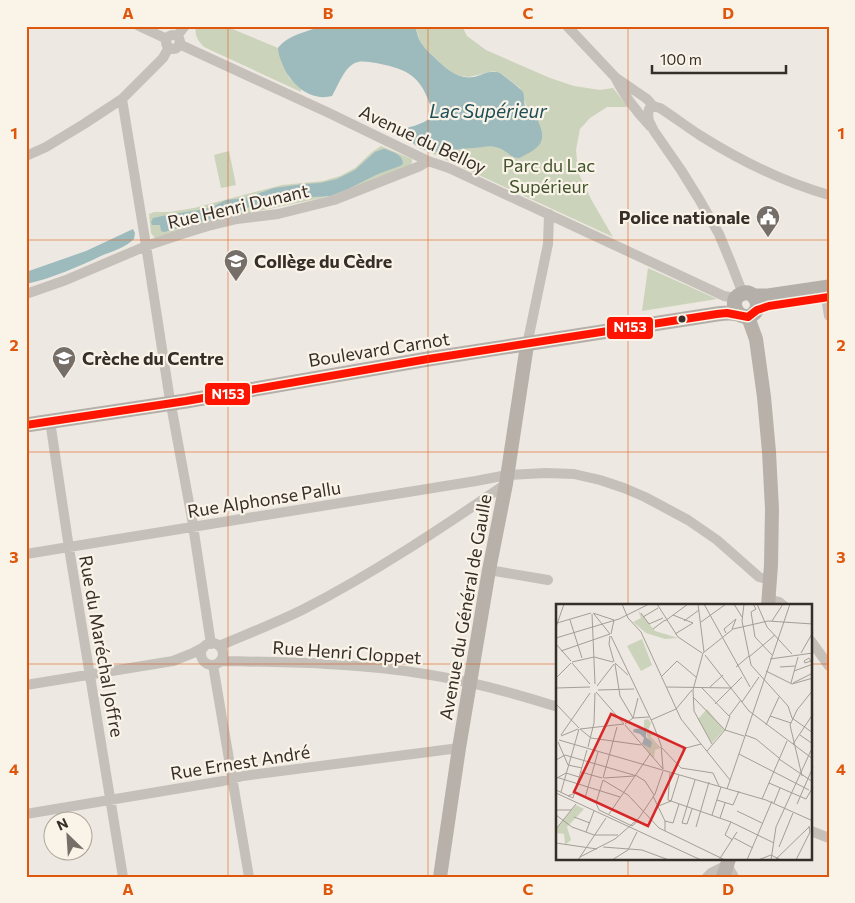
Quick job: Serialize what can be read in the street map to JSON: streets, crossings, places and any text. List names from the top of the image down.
{
  "streets": {
    "main road": ["Boulevard Carnot"],
    "street": [
      "Avenue du Belloy",
      "Rue Henri Dunant",
      "Rue Alphonse Pallu",
      "Avenue du Général de Gaulle",
      "Rue du Maréchal Joffre",
      "Rue Henri Cloppet",
      "Rue Ernest André"
    ]
  },
  "crossings": [
    ["Avenue du Belloy", "Rue Henri Dunant"],
    ["Avenue du Belloy", "Boulevard Carnot"],
    ["Boulevard Carnot", "Avenue du Général de Gaulle"],
    ["Boulevard Carnot", "Rue du Maréchal Joffre"],
    ["Rue Alphonse Pallu", "Avenue du Général de Gaulle"],
    ["Rue Alphonse Pallu", "Rue du Maréchal Joffre"],
    ["Rue Alphonse Pallu", "Rue Henri Cloppet"],
    ["Avenue du Général de Gaulle", "Rue Henri Cloppet"],
    ["Avenue du Général de Gaulle", "Rue Ernest André"],
    ["Rue du Maréchal Joffre", "Rue Henri Cloppet"],
    ["Rue du Maréchal Joffre", "Rue Ernest André"]
  ],
  "water": ["Lac Supérieur"],
  "parks": ["Parc du Lac Supérieur"],
  "places": {
    "public building": ["Police nationale"],
    "school or university": ["Collège du Cèdre", "Crèche du Centre"]
  },
  "lines": ["transit line N153"],
  "scale_bar": "100 m",
  "north": "top left",
  "grid": {
    "columns": [
      "A",
      "B",
      "C",
      "D"
    ],
    "rows": [
      "1",
      "2",
      "3",
      "4"
    ]
  }
}
